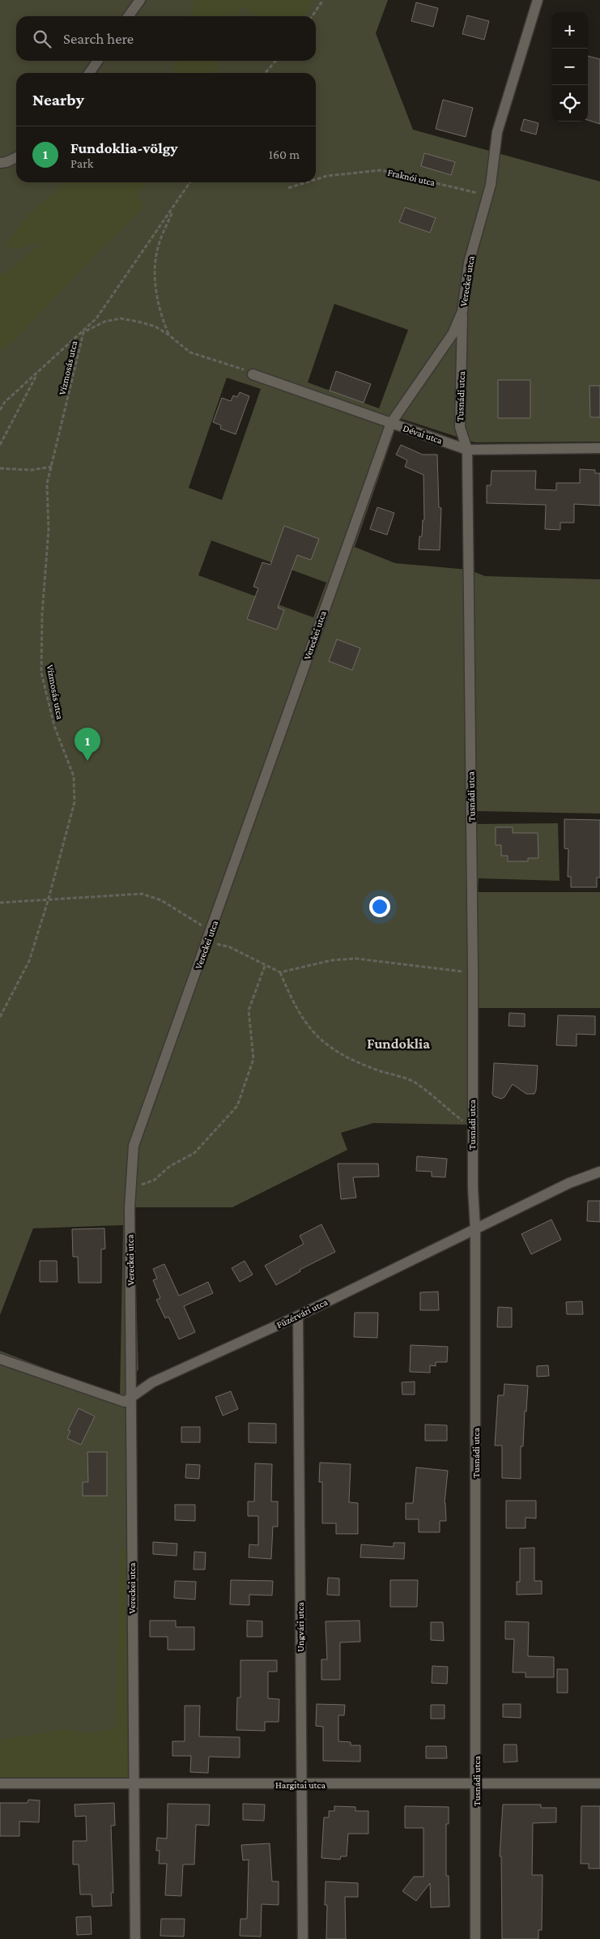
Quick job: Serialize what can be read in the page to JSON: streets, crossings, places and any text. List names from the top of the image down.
{
  "streets": {
    "street": [
      "Vereckei utca",
      "Tusnádi utca",
      "Dévai utca",
      "Füzérvári utca",
      "Ungvári utca",
      "Hargitai utca"
    ],
    "path": ["Fraknói utca", "Vízmosás utca"]
  },
  "crossings": [
    ["Fraknói utca", "Vereckei utca"],
    ["Vereckei utca", "Tusnádi utca"],
    ["Vereckei utca", "Dévai utca"],
    ["Vereckei utca", "Füzérvári utca"],
    ["Vereckei utca", "Hargitai utca"],
    ["Tusnádi utca", "Dévai utca"],
    ["Tusnádi utca", "Füzérvári utca"],
    ["Tusnádi utca", "Hargitai utca"],
    ["Füzérvári utca", "Ungvári utca"],
    ["Ungvári utca", "Hargitai utca"]
  ],
  "districts": ["Fundoklia"],
  "page": {
    "map_buttons": ["+", "−"],
    "search": "Search here",
    "heading": "Nearby",
    "list": [
      {
        "mark": "1",
        "name": "Fundoklia-völgy",
        "note": "Park",
        "value": "160 m"
      }
    ],
    "pins": "1"
  }
}
